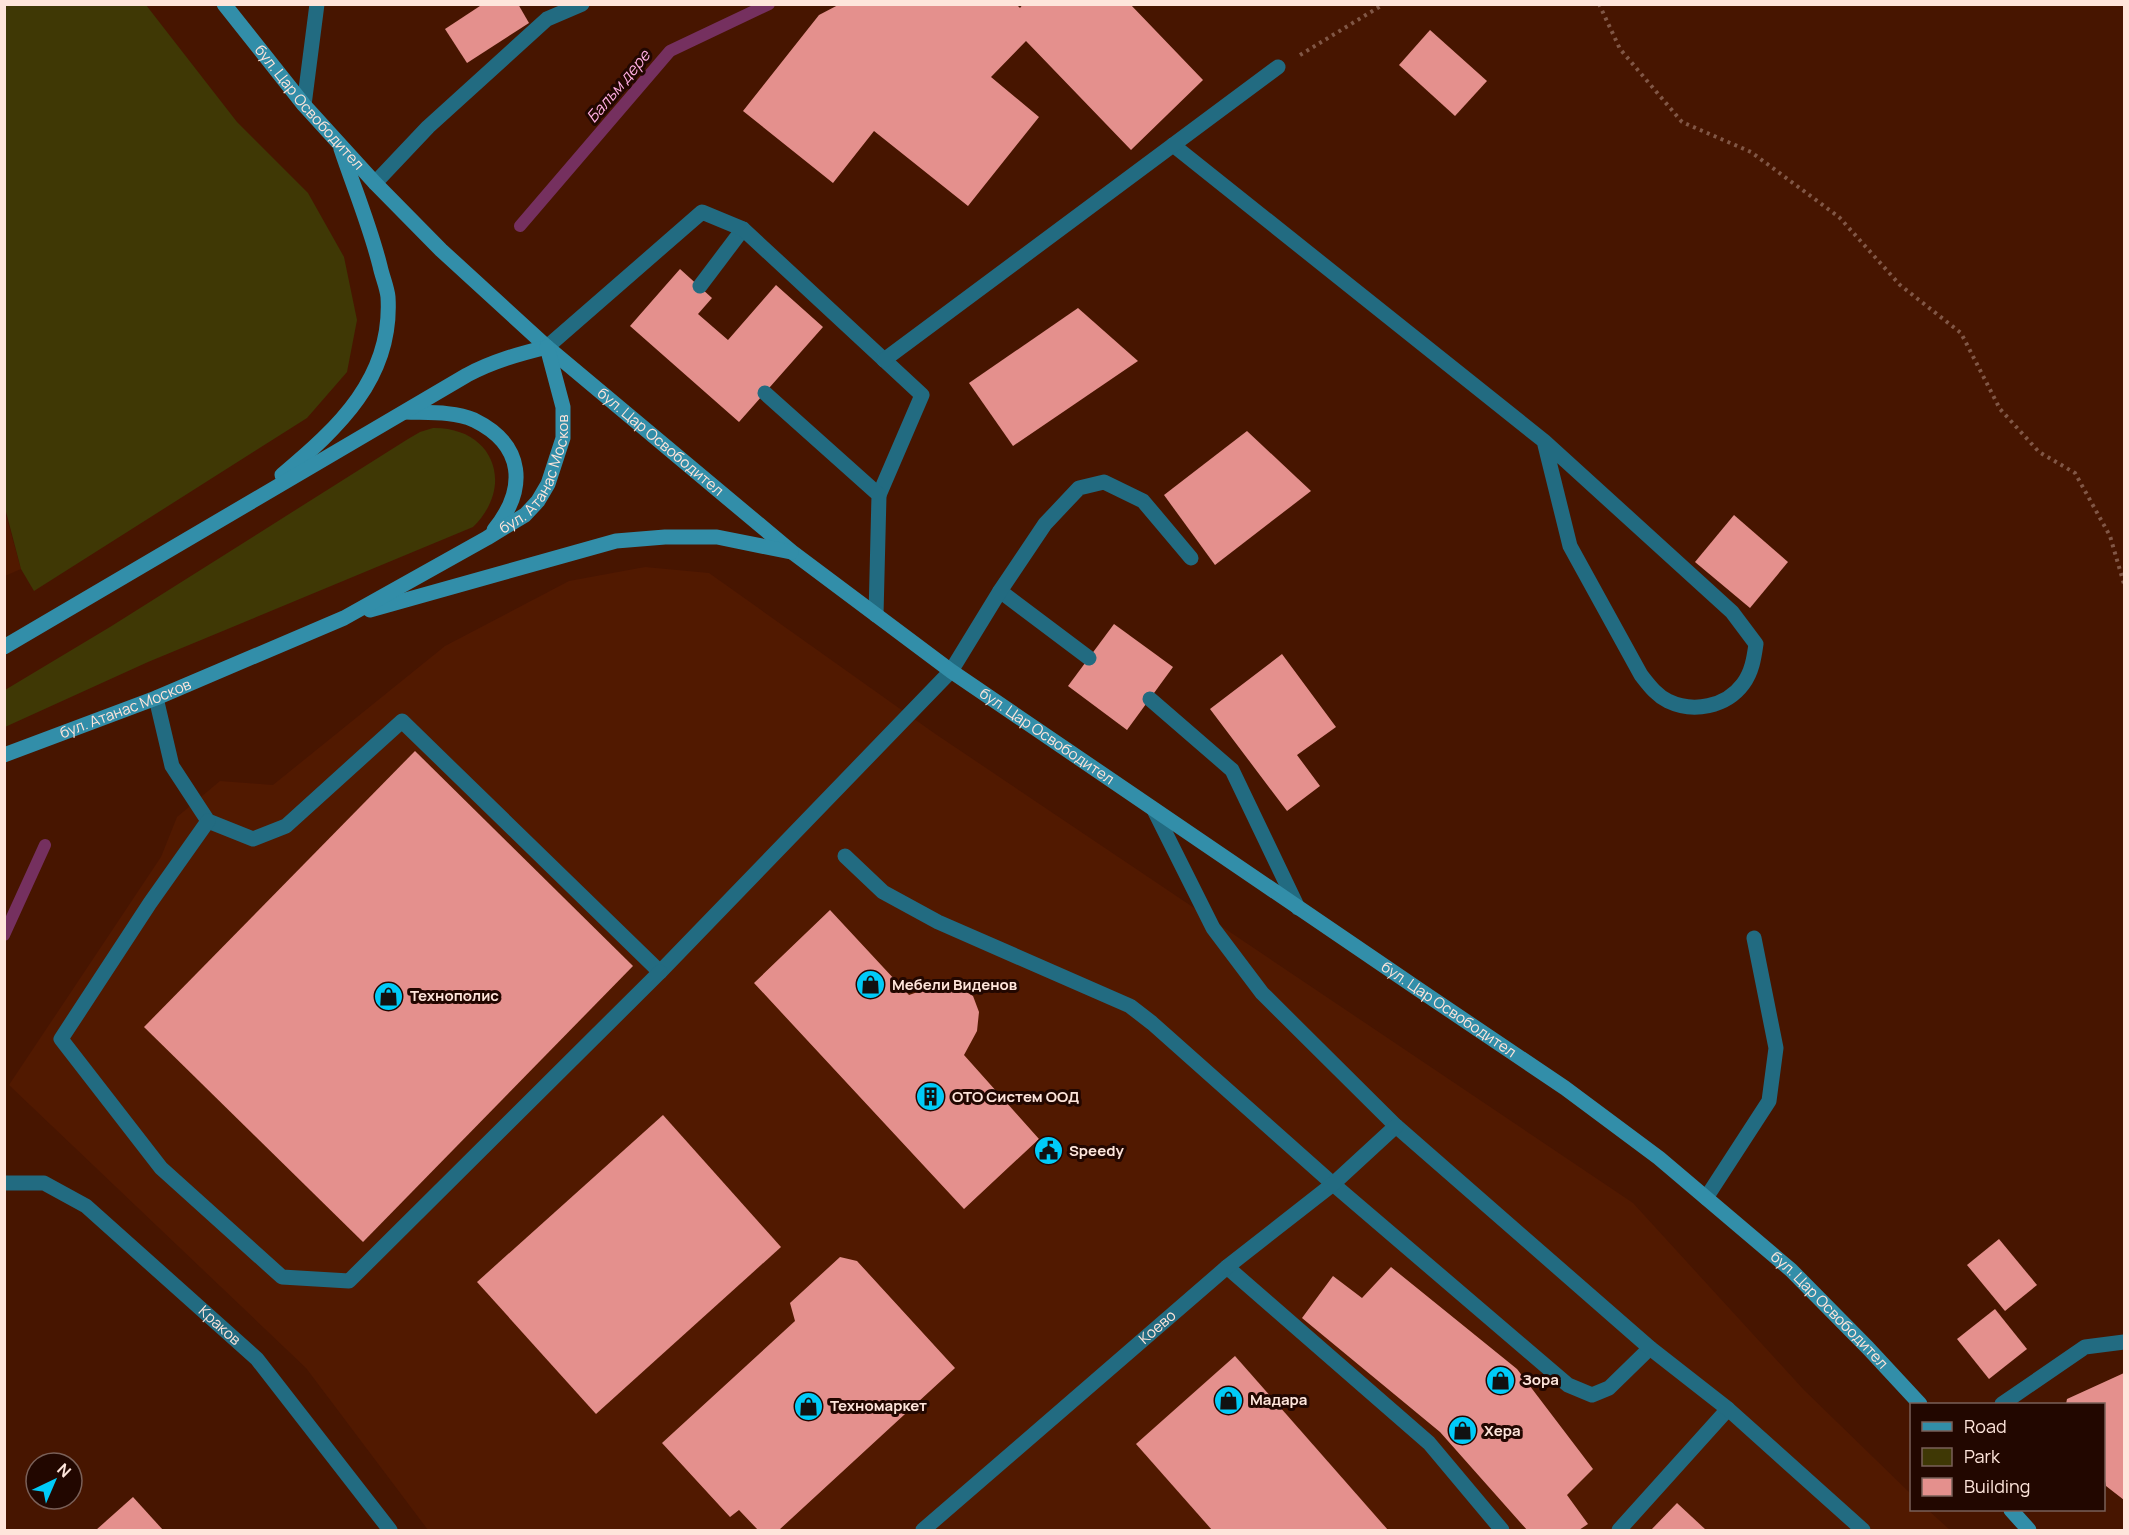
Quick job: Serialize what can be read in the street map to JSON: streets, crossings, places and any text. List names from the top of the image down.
{
  "streets": {
    "main road": ["бул. Цар Освободител", "бул. Атанас Москов"],
    "street": ["Краков", "Коево"]
  },
  "crossings": [
    ["бул. Цар Освободител", "бул. Атанас Москов"]
  ],
  "water": ["Балъм дере"],
  "places": {
    "shop": [
      "Мебели Виденов",
      "Технополис",
      "Зора",
      "Мадара",
      "Техномаркет",
      "Хера"
    ],
    "building": ["ОТО Систем ООД"],
    "public building": ["Speedy"]
  },
  "legend": ["Road", "Park", "Building"],
  "north": "top right"
}
